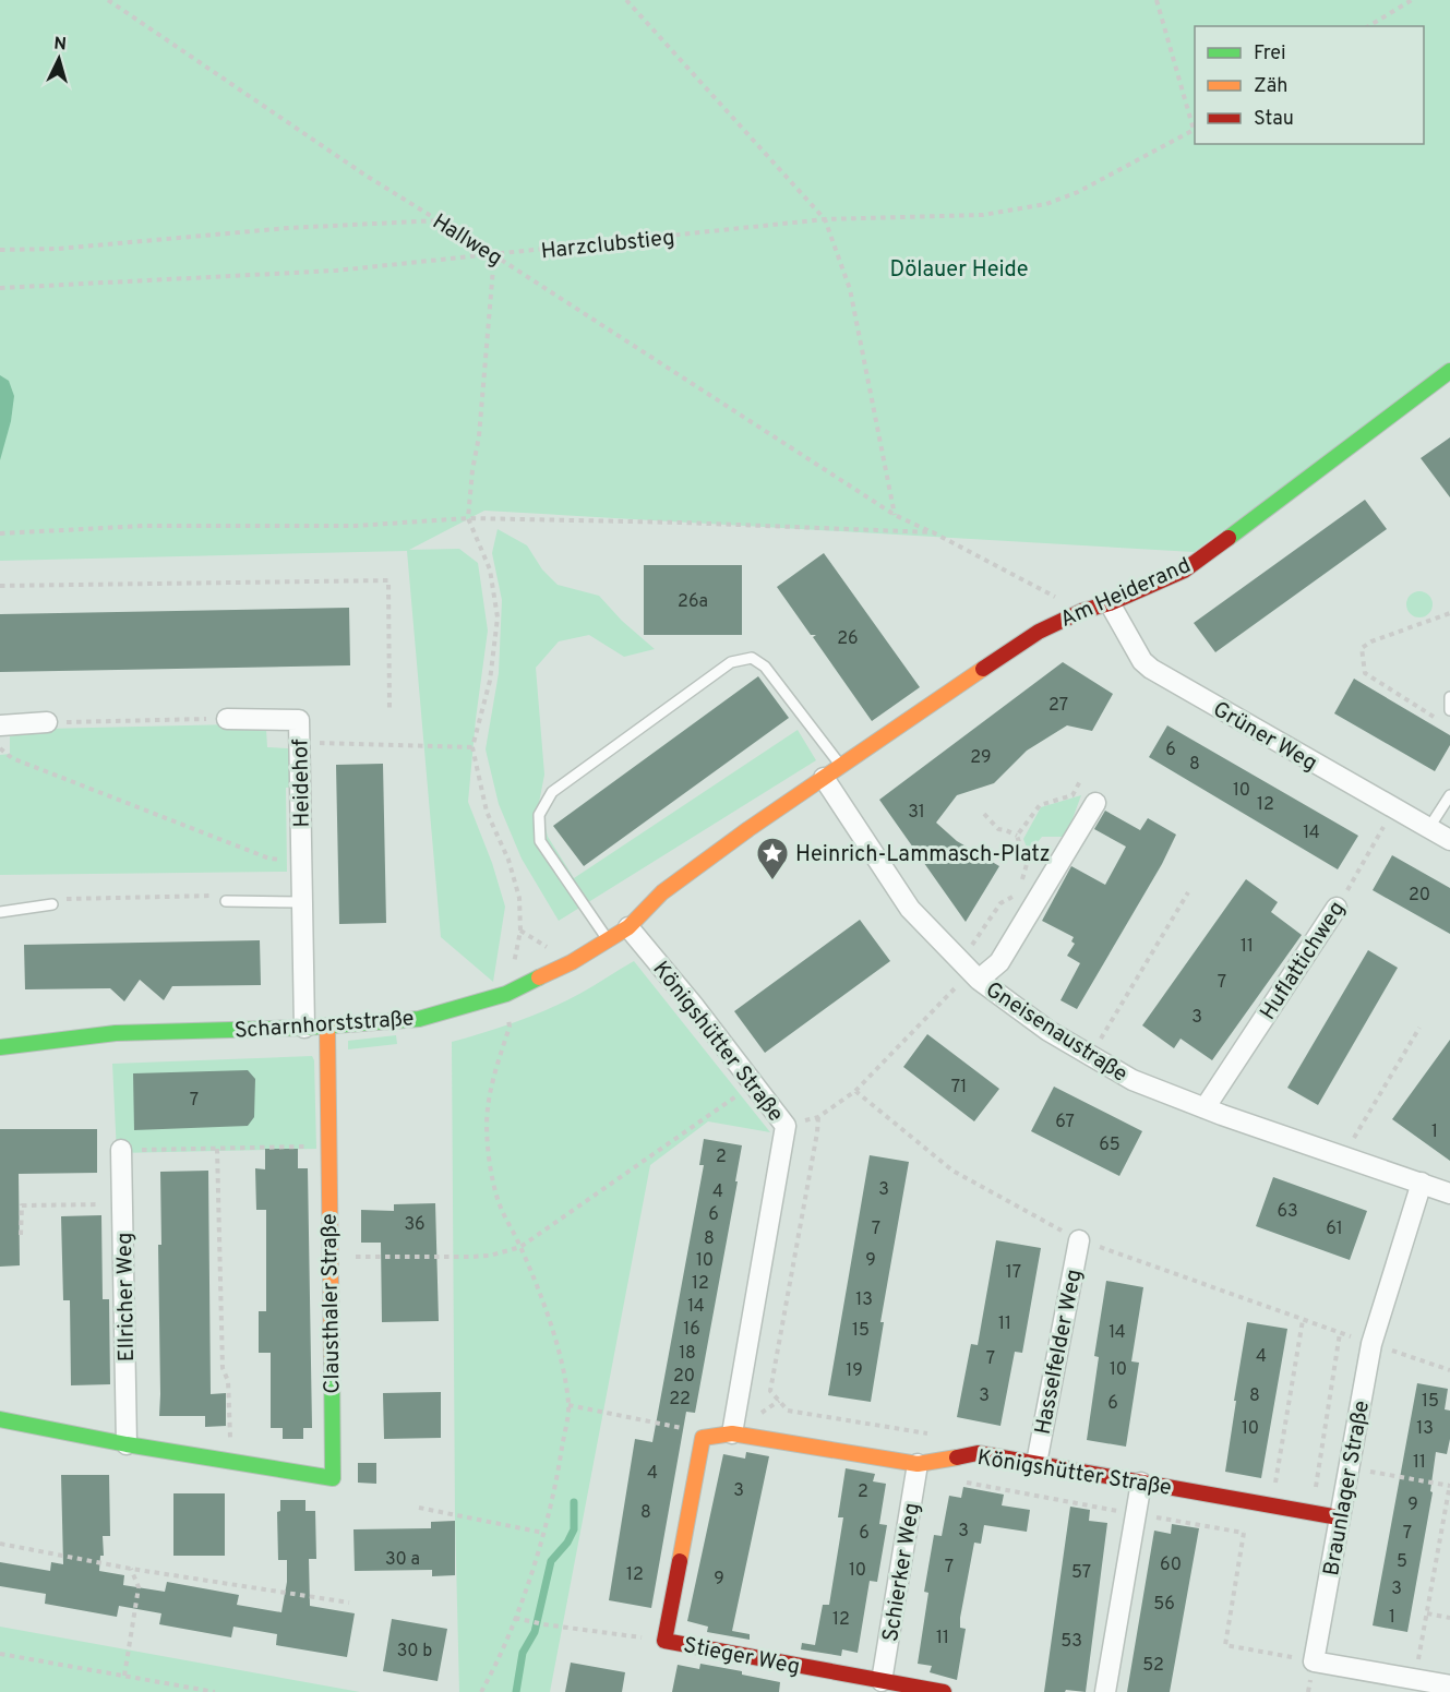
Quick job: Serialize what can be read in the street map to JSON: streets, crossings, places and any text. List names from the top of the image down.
{
  "streets": {
    "street": [
      "Am Heiderand",
      "Grüner Weg",
      "Heidehof",
      "Huflattichweg",
      "Scharnhorststraße",
      "Gneisenaustraße",
      "Königshütter Straße",
      "Ellricher Weg",
      "Clausthaler Straße",
      "Hasselfelder Weg",
      "Braunlager Straße",
      "Schierker Weg",
      "Stieger Weg"
    ],
    "path": ["Hallweg", "Harzclubstieg"]
  },
  "crossings": [
    ["Hallweg", "Harzclubstieg"],
    ["Hallweg", "Am Heiderand"],
    ["Am Heiderand", "Grüner Weg"],
    ["Am Heiderand", "Gneisenaustraße"],
    ["Grüner Weg", "Huflattichweg"],
    ["Heidehof", "Scharnhorststraße"],
    ["Huflattichweg", "Gneisenaustraße"],
    ["Scharnhorststraße", "Königshütter Straße"],
    ["Scharnhorststraße", "Clausthaler Straße"],
    ["Gneisenaustraße", "Braunlager Straße"],
    ["Königshütter Straße", "Hasselfelder Weg"],
    ["Königshütter Straße", "Braunlager Straße"],
    ["Königshütter Straße", "Schierker Weg"],
    ["Königshütter Straße", "Stieger Weg"],
    ["Ellricher Weg", "Clausthaler Straße"],
    ["Schierker Weg", "Stieger Weg"]
  ],
  "parks": ["Dölauer Heide"],
  "places": {
    "place": ["Heinrich-Lammasch-Platz"]
  },
  "house_numbers": [
    "26a",
    "26",
    "27",
    "6",
    "29",
    "8",
    "10",
    "12",
    "31",
    "14",
    "20",
    "11",
    "7",
    "3",
    "71",
    "7",
    "67",
    "1",
    "65",
    "2",
    "3",
    "4",
    "63",
    "6",
    "36",
    "7",
    "61",
    "8",
    "10",
    "9",
    "17",
    "12",
    "13",
    "14",
    "11",
    "16",
    "15",
    "14",
    "18",
    "4",
    "7",
    "10",
    "19",
    "20",
    "3",
    "8",
    "22",
    "15",
    "6",
    "10",
    "13",
    "11",
    "4",
    "3",
    "2",
    "9",
    "8",
    "3",
    "6",
    "7",
    "30 a",
    "5",
    "60",
    "7",
    "10",
    "57",
    "12",
    "9",
    "3",
    "56",
    "1",
    "12",
    "11",
    "53",
    "30 b",
    "52"
  ],
  "legend": ["Frei", "Zäh", "Stau"],
  "north": "top"
}
